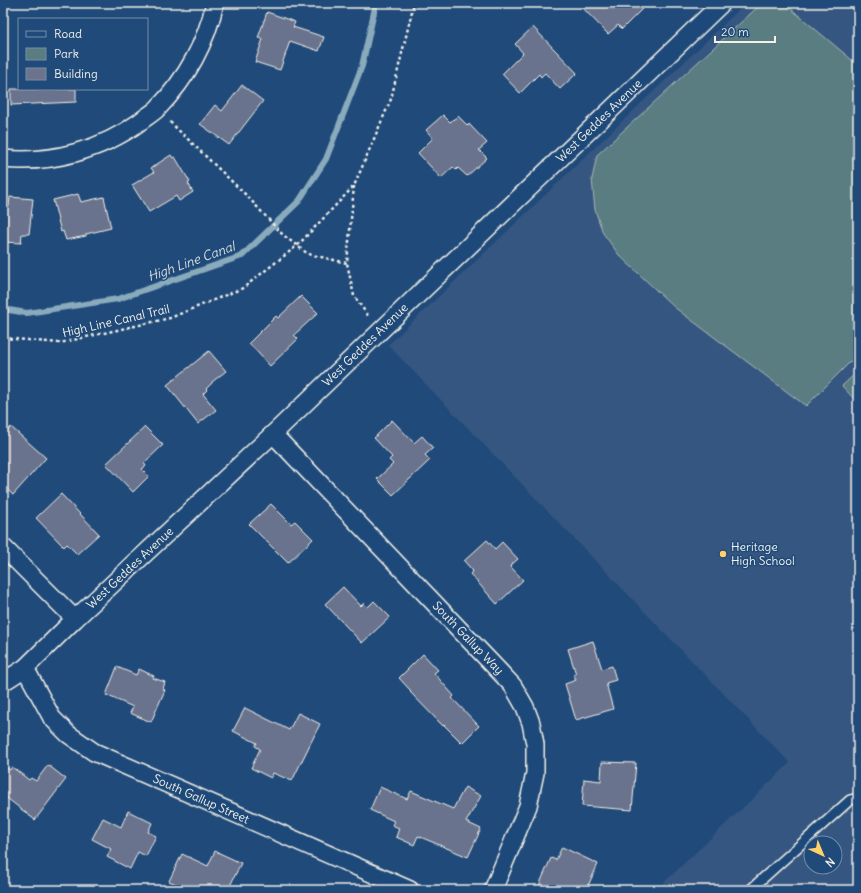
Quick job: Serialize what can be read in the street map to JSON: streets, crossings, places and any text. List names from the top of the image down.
{
  "streets": {
    "street": ["West Geddes Avenue", "South Gallup Way", "South Gallup Street"],
    "path": ["High Line Canal Trail"]
  },
  "crossings": [
    ["West Geddes Avenue", "South Gallup Way"],
    ["West Geddes Avenue", "South Gallup Street"]
  ],
  "water": ["High Line Canal"],
  "places": ["Heritage High School"],
  "legend": ["Road", "Park", "Building"],
  "scale_bar": "20 m",
  "north": "bottom right"
}
